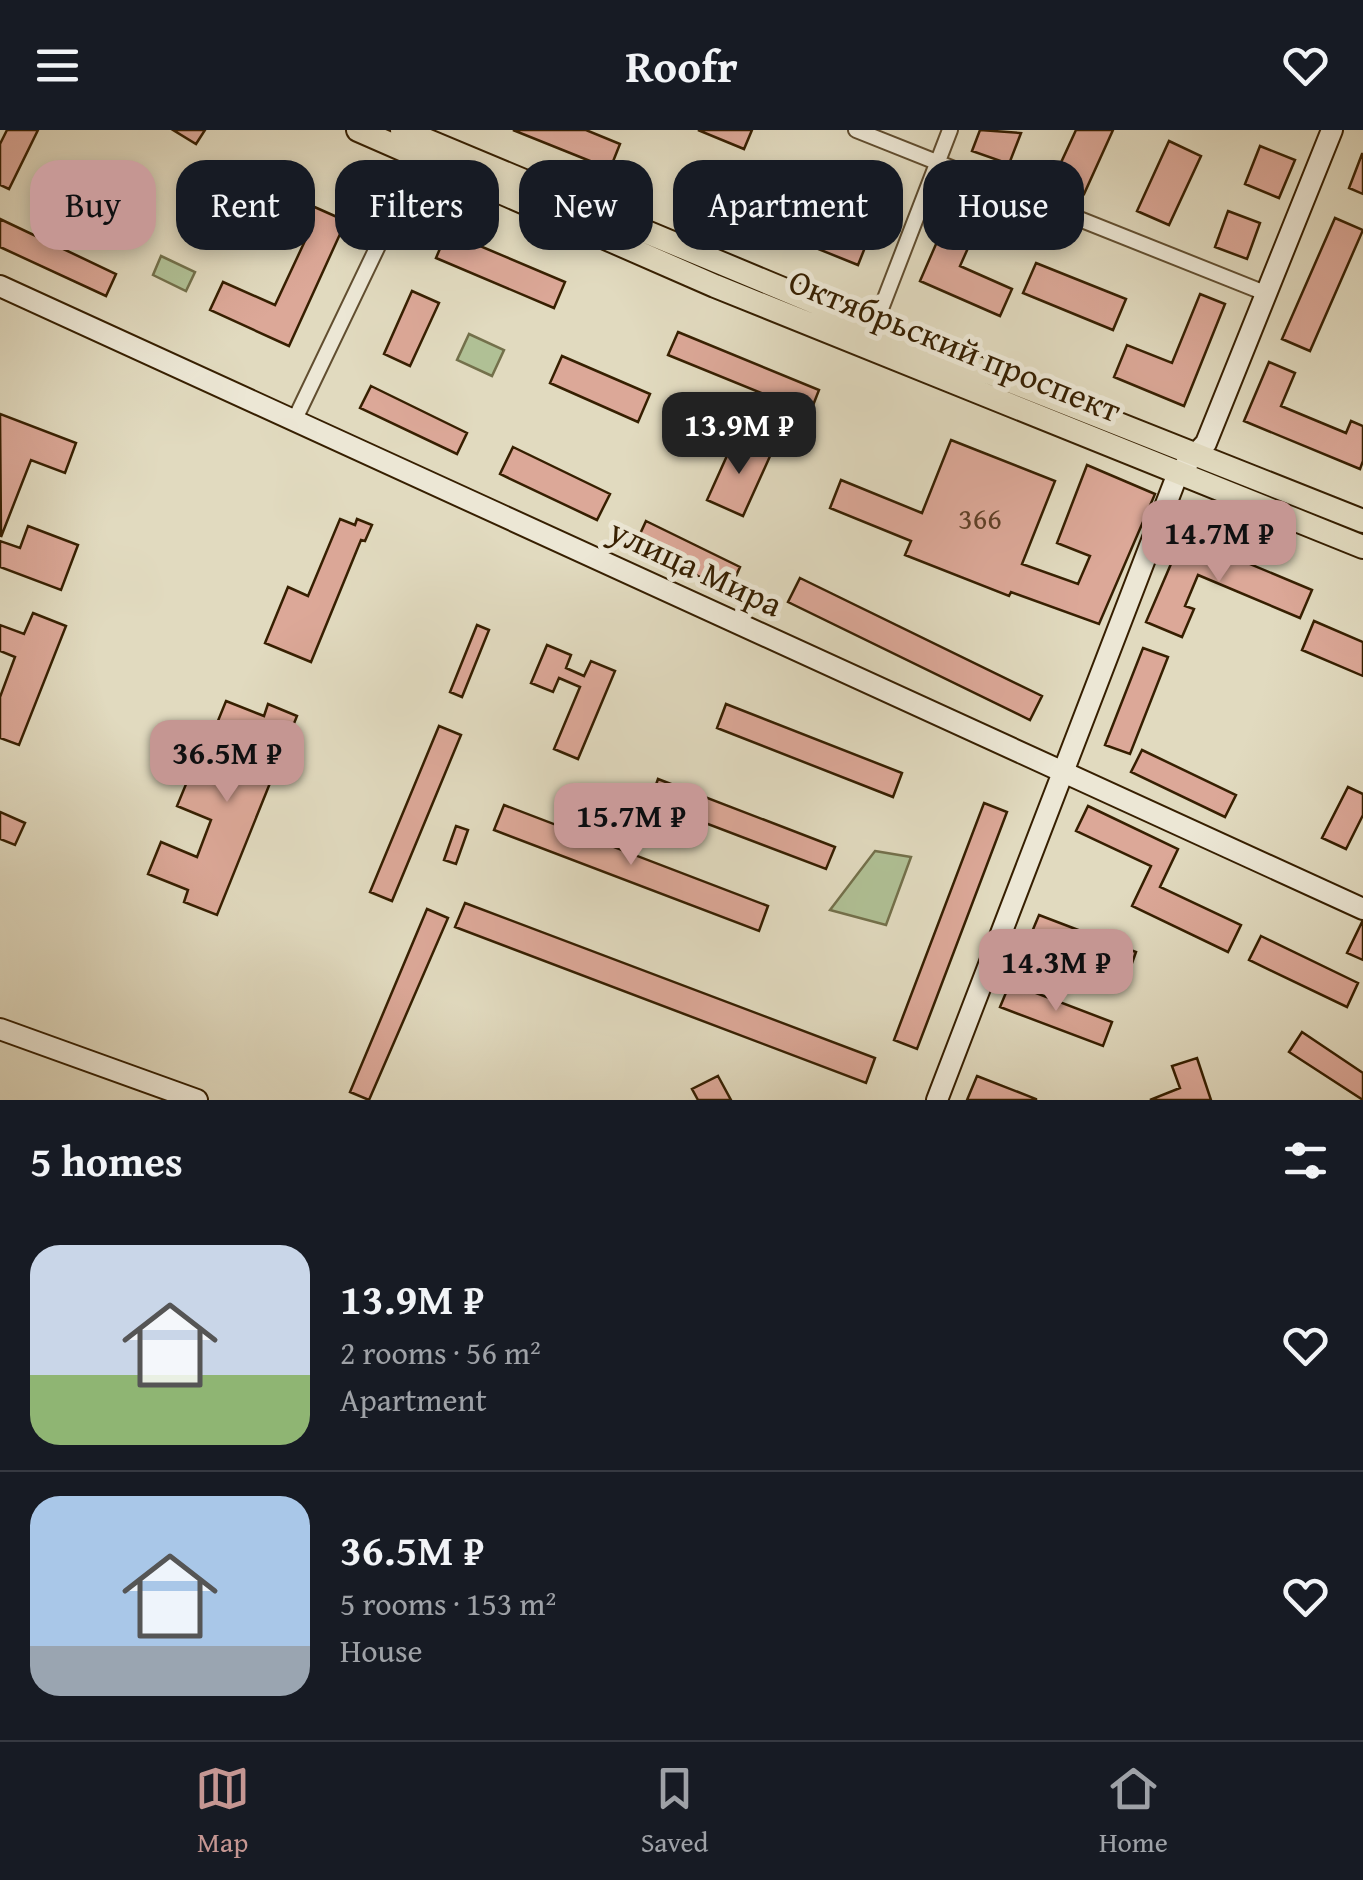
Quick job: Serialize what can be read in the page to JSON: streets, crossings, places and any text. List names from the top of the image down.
{
  "streets": {
    "main road": ["Октябрьский проспект"],
    "street": ["улица Мира"]
  },
  "house_numbers": ["366"],
  "page": {
    "header": "Roofr",
    "chip": [
      "Buy",
      "Rent",
      "Filters",
      "New",
      "Apartment",
      "House"
    ],
    "price": [
      "13.9M ₽",
      "14.7M ₽",
      "36.5M ₽",
      "15.7M ₽",
      "14.3M ₽"
    ],
    "heading": "5 homes",
    "list": [
      {
        "name": "13.9M ₽",
        "note": "2 rooms · 56 m² · Apartment"
      },
      {
        "name": "36.5M ₽",
        "note": "5 rooms · 153 m² · House"
      }
    ],
    "tabs": ["Map", "Saved", "Home"]
  }
}
